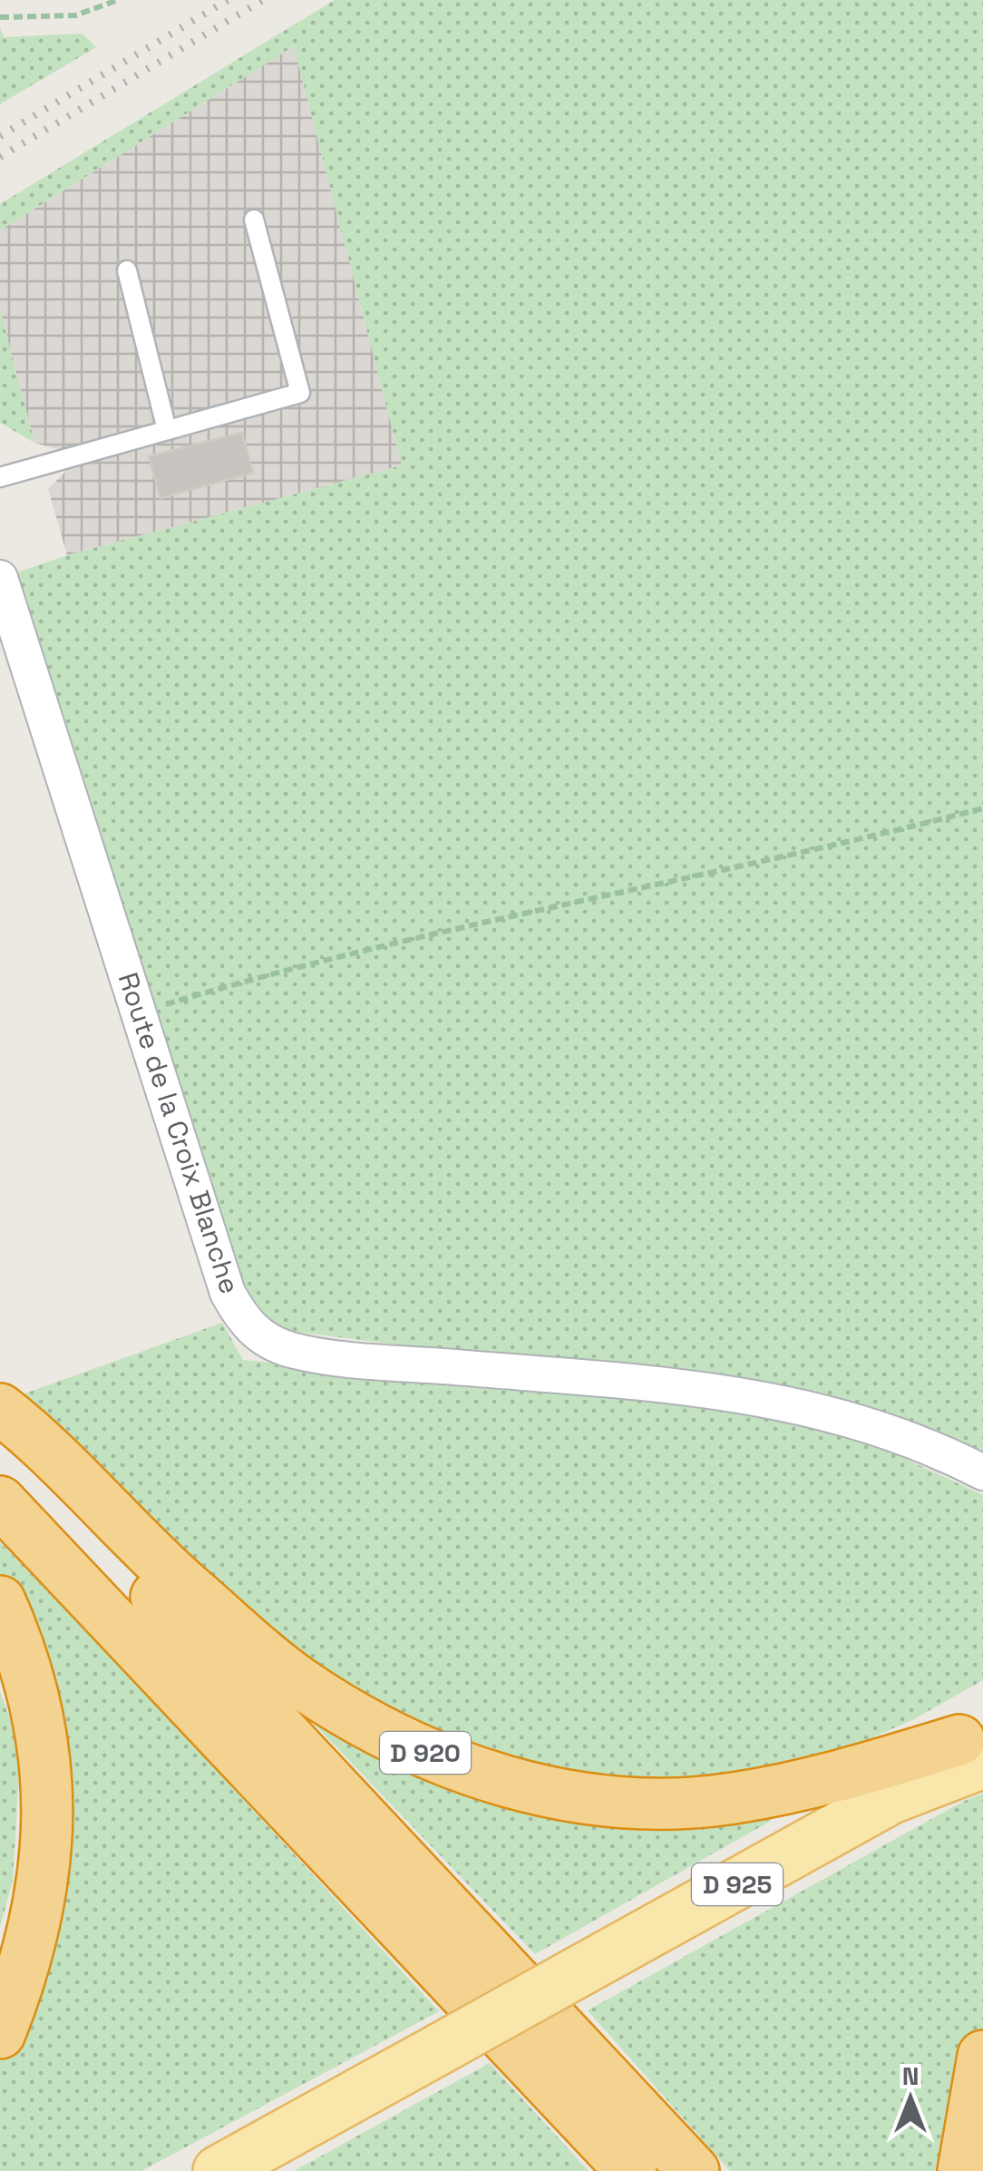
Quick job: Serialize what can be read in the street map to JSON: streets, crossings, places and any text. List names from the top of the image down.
{
  "streets": {
    "highway": ["D 920"],
    "main road": ["D 925"],
    "street": ["Route de la Croix Blanche"]
  },
  "crossings": [
    ["D 920", "D 925"]
  ],
  "north": "top"
}
